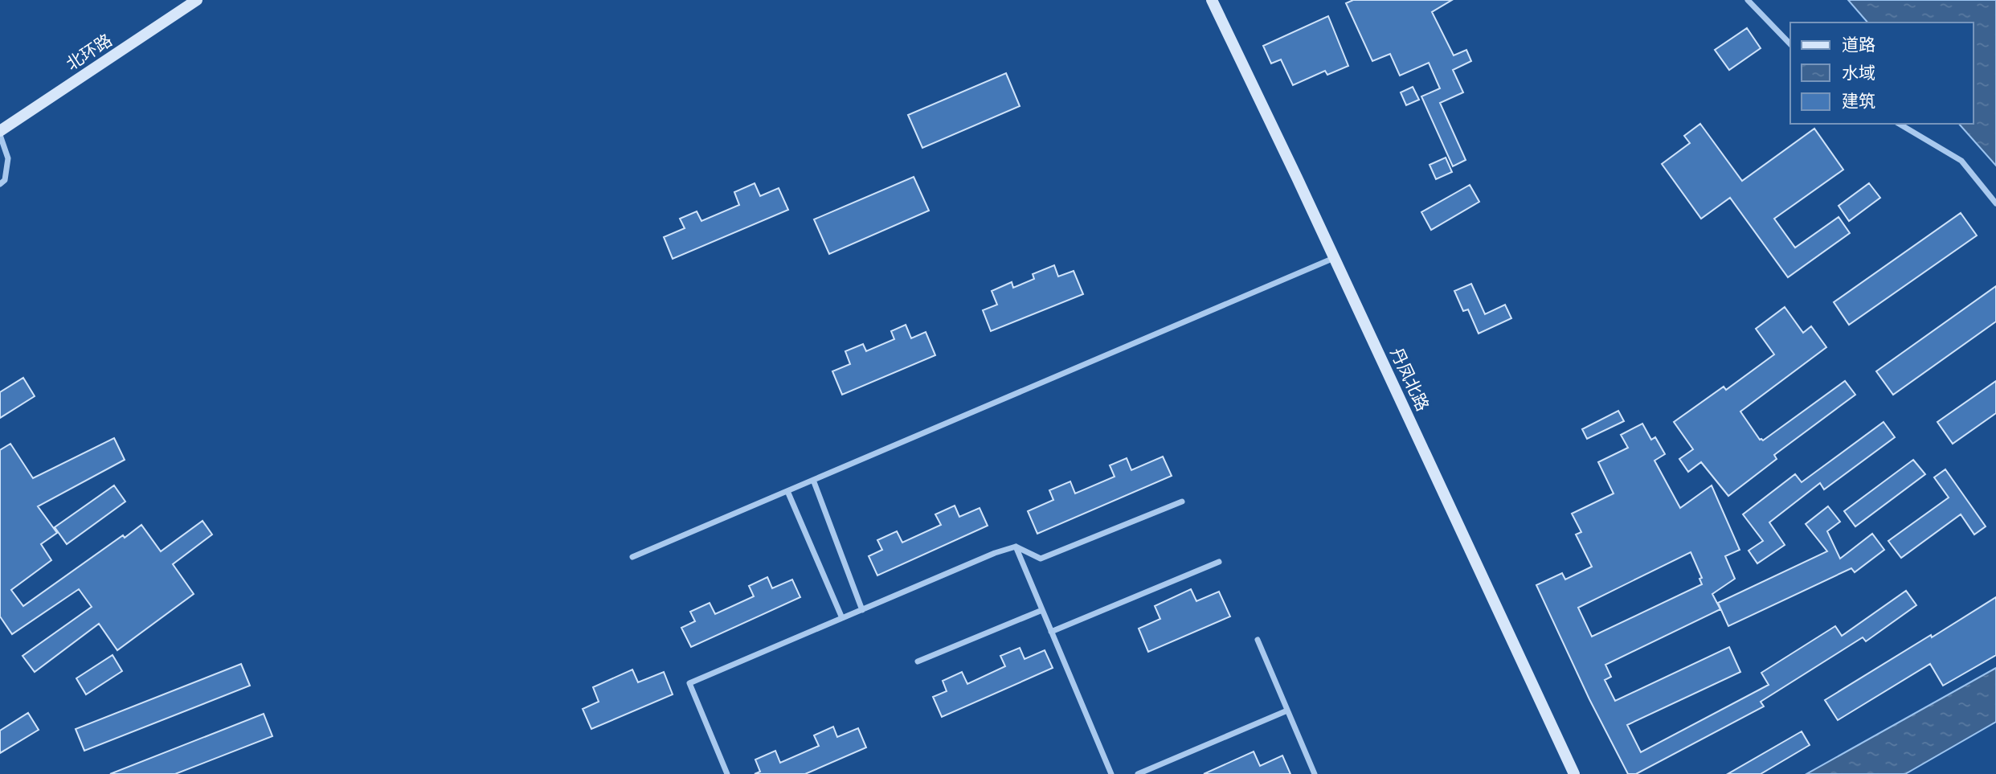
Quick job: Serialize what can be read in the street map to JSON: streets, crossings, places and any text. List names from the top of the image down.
{
  "streets": {
    "main road": ["北环路", "丹凤北路"]
  },
  "legend": ["道路", "水域", "建筑"]
}
